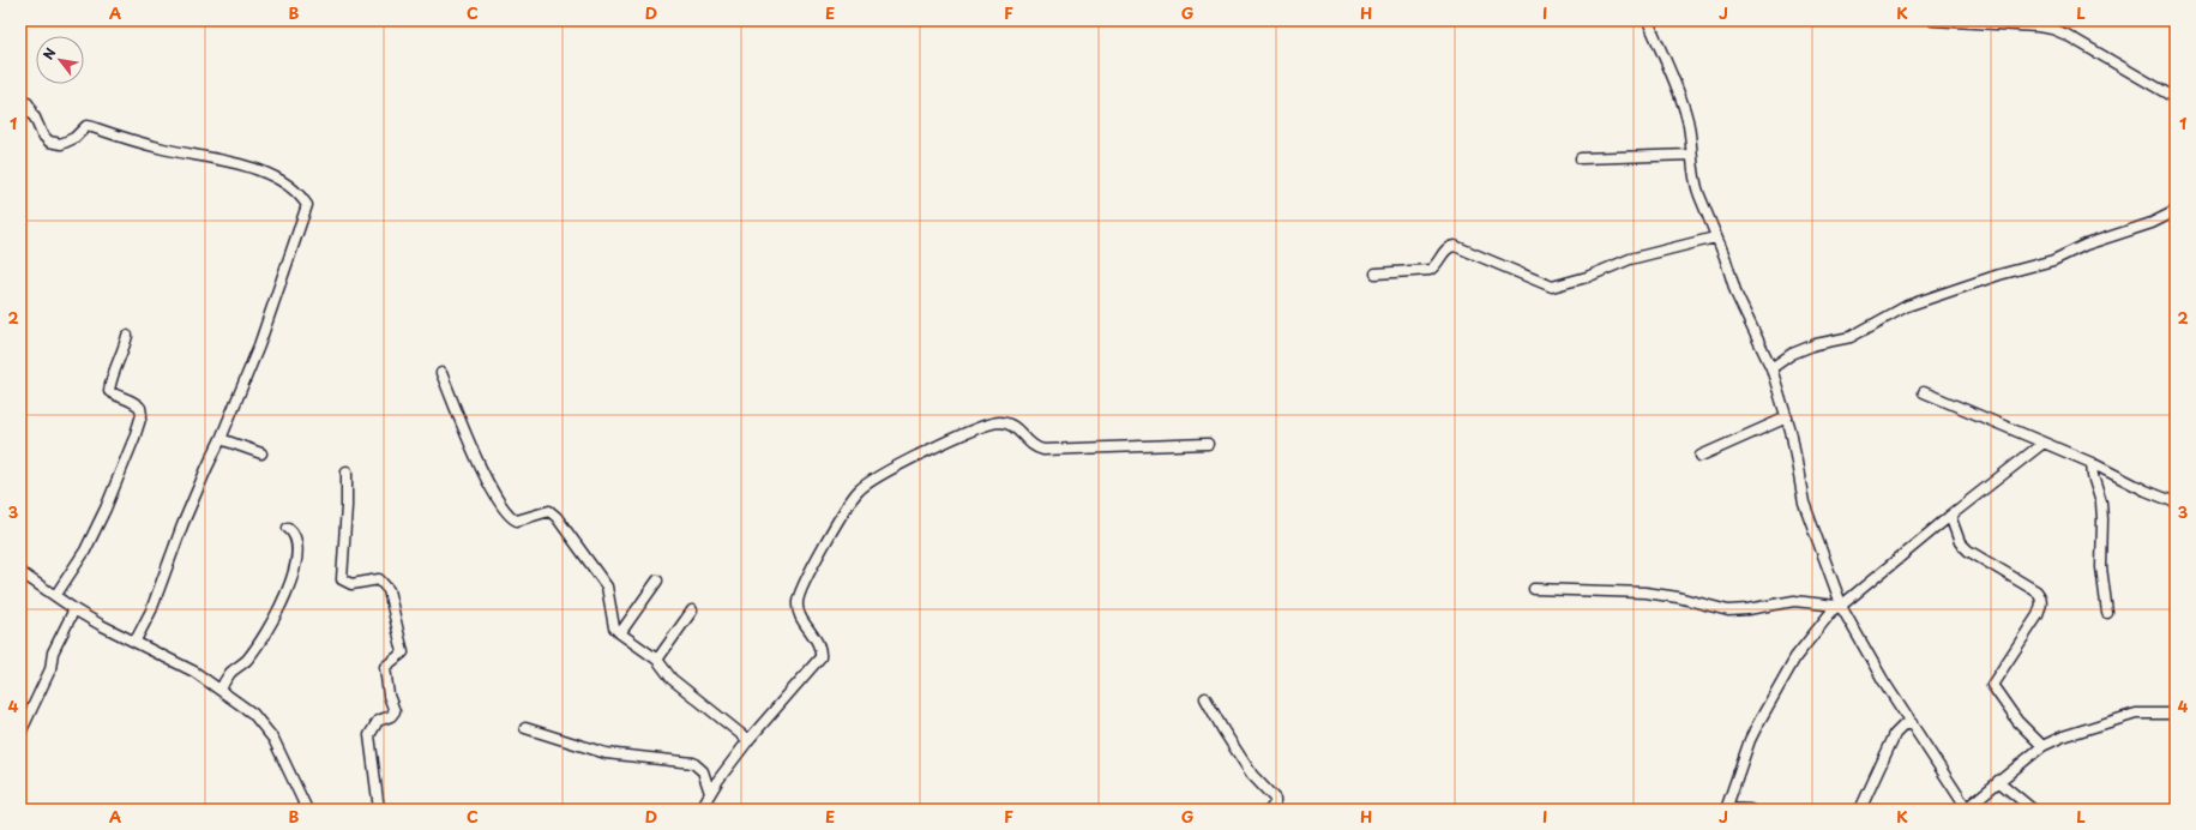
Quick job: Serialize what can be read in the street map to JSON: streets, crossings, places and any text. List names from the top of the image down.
{
  "north": "top left",
  "grid": {
    "columns": [
      "A",
      "B",
      "C",
      "D",
      "E",
      "F",
      "G",
      "H",
      "I",
      "J",
      "K",
      "L"
    ],
    "rows": [
      "1",
      "2",
      "3",
      "4"
    ]
  }
}
